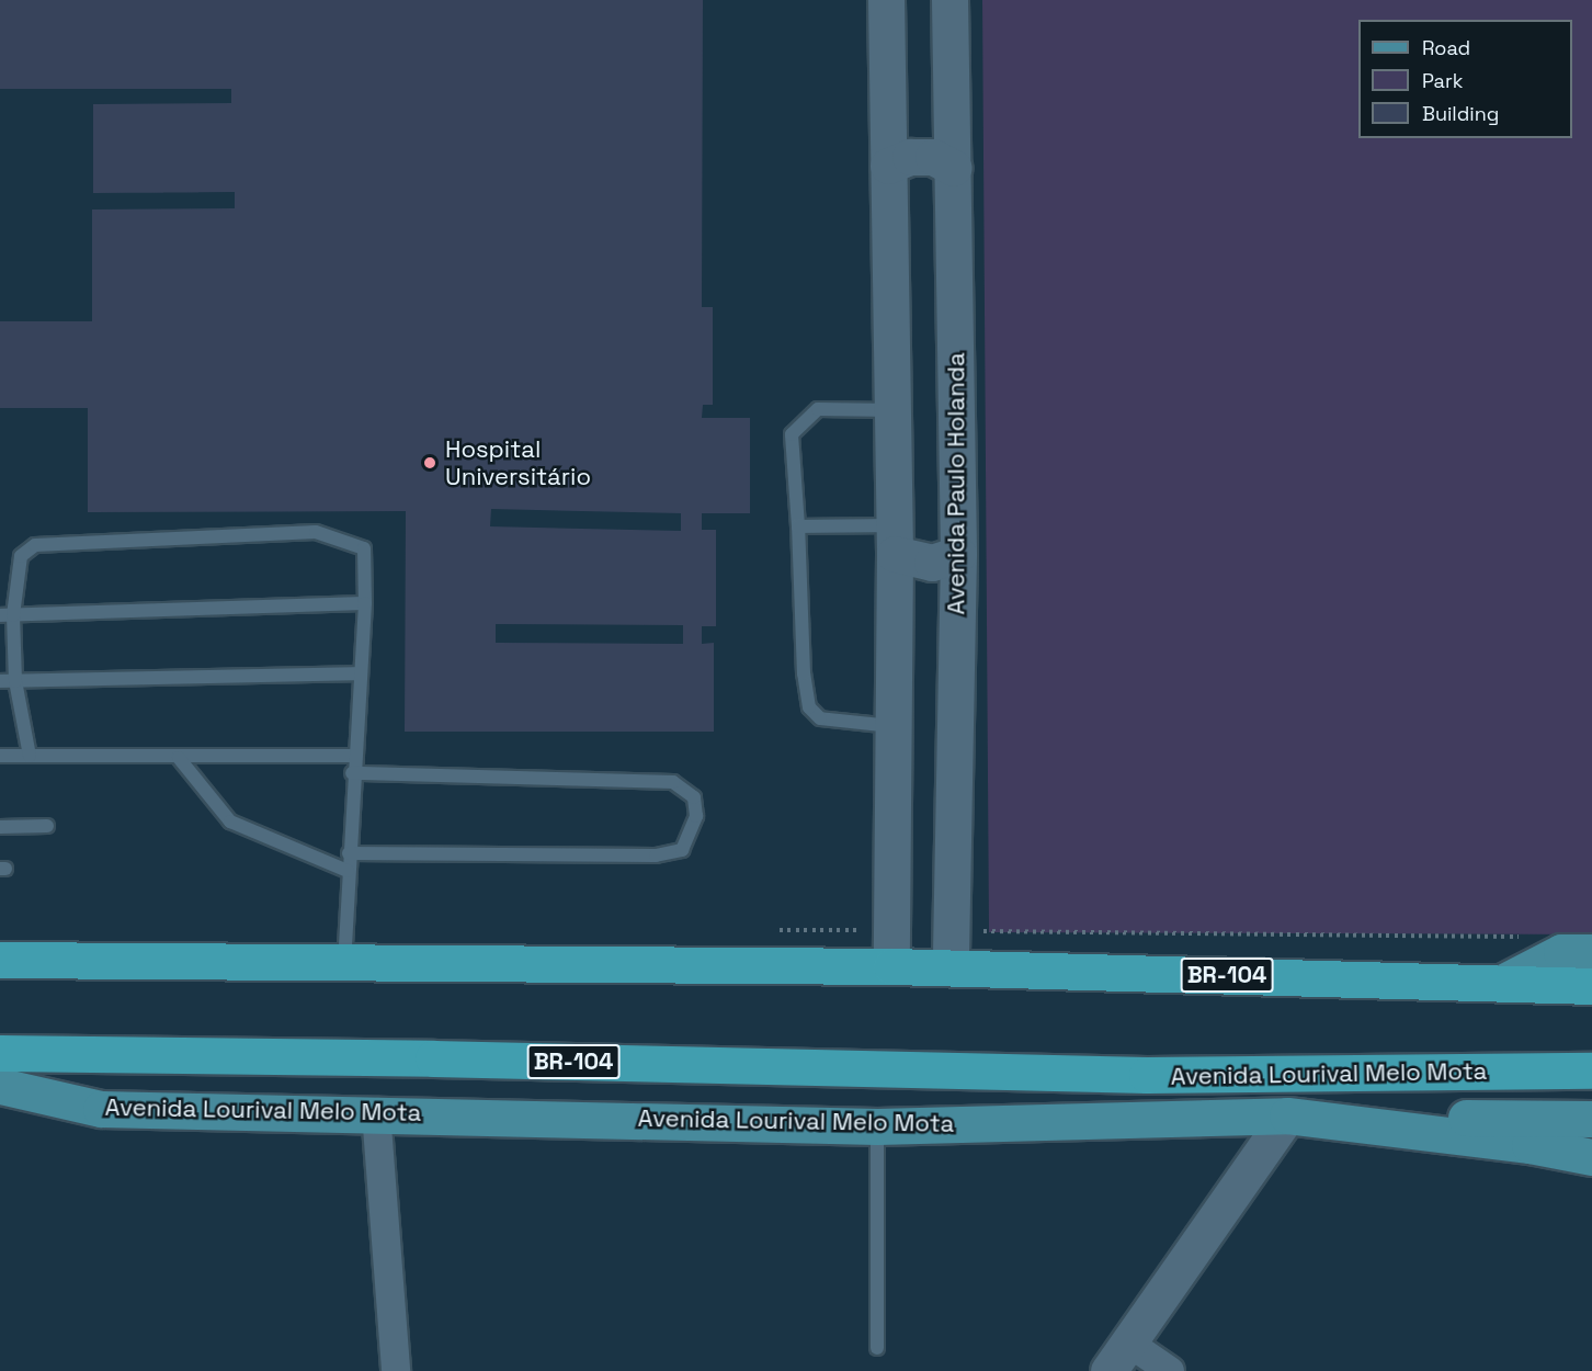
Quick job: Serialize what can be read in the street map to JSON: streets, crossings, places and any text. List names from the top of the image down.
{
  "streets": {
    "highway": ["BR-104", "Avenida Lourival Melo Mota"],
    "street": ["Avenida Paulo Holanda"]
  },
  "crossings": [
    ["Avenida Paulo Holanda", "BR-104"]
  ],
  "places": ["Hospital Universitário"],
  "legend": ["Road", "Park", "Building"]
}
